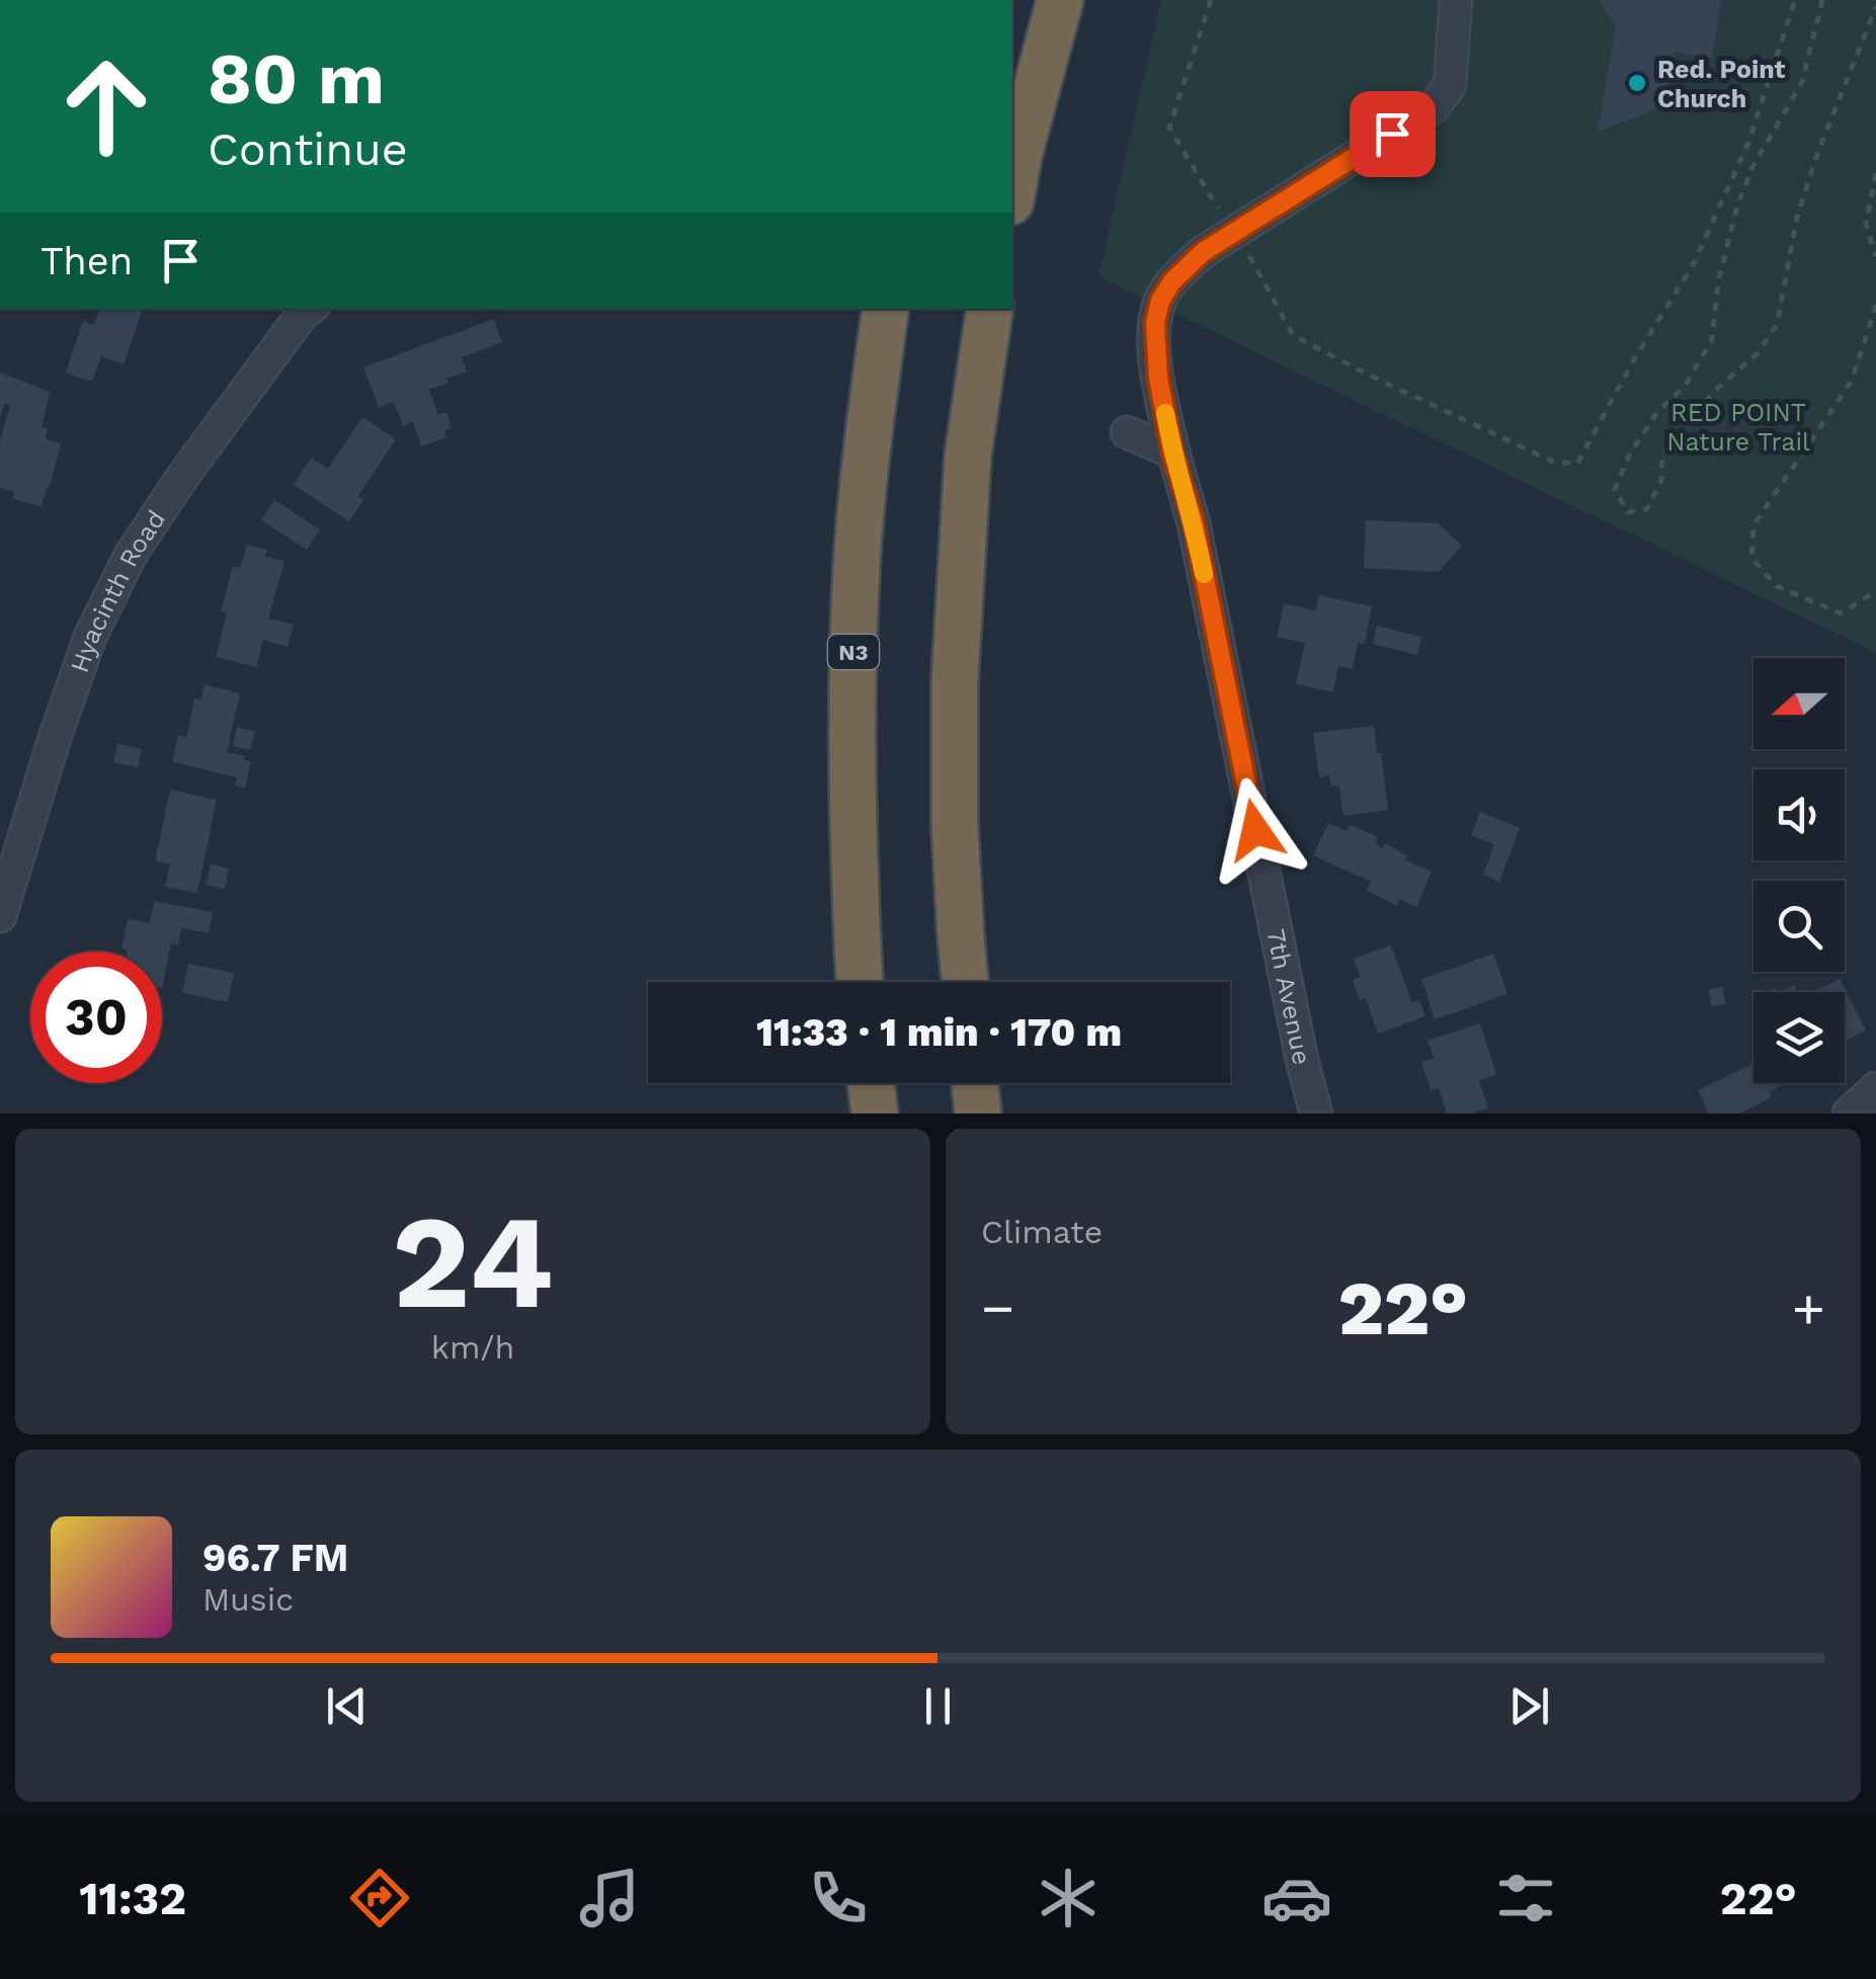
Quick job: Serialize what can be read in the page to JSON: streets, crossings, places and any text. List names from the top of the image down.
{
  "streets": {
    "highway": ["N3"],
    "street": ["Hyacinth Road", "7th Avenue"]
  },
  "parks": ["RED POINT Nature Trail"],
  "places": ["Red. Point Church"],
  "north": "left",
  "page": {
    "turn": ["80 m", "Continue"],
    "then": "Then",
    "limit": "30",
    "trip": "11:33 · 1 min · 170 m",
    "tile": [
      ["24", "km/h"],
      "Climate"
    ],
    "heat": ["−", "22°", "+"],
    "song": ["96.7 FM", "Music"],
    "tabs": ["11:32", "22°"]
  }
}
